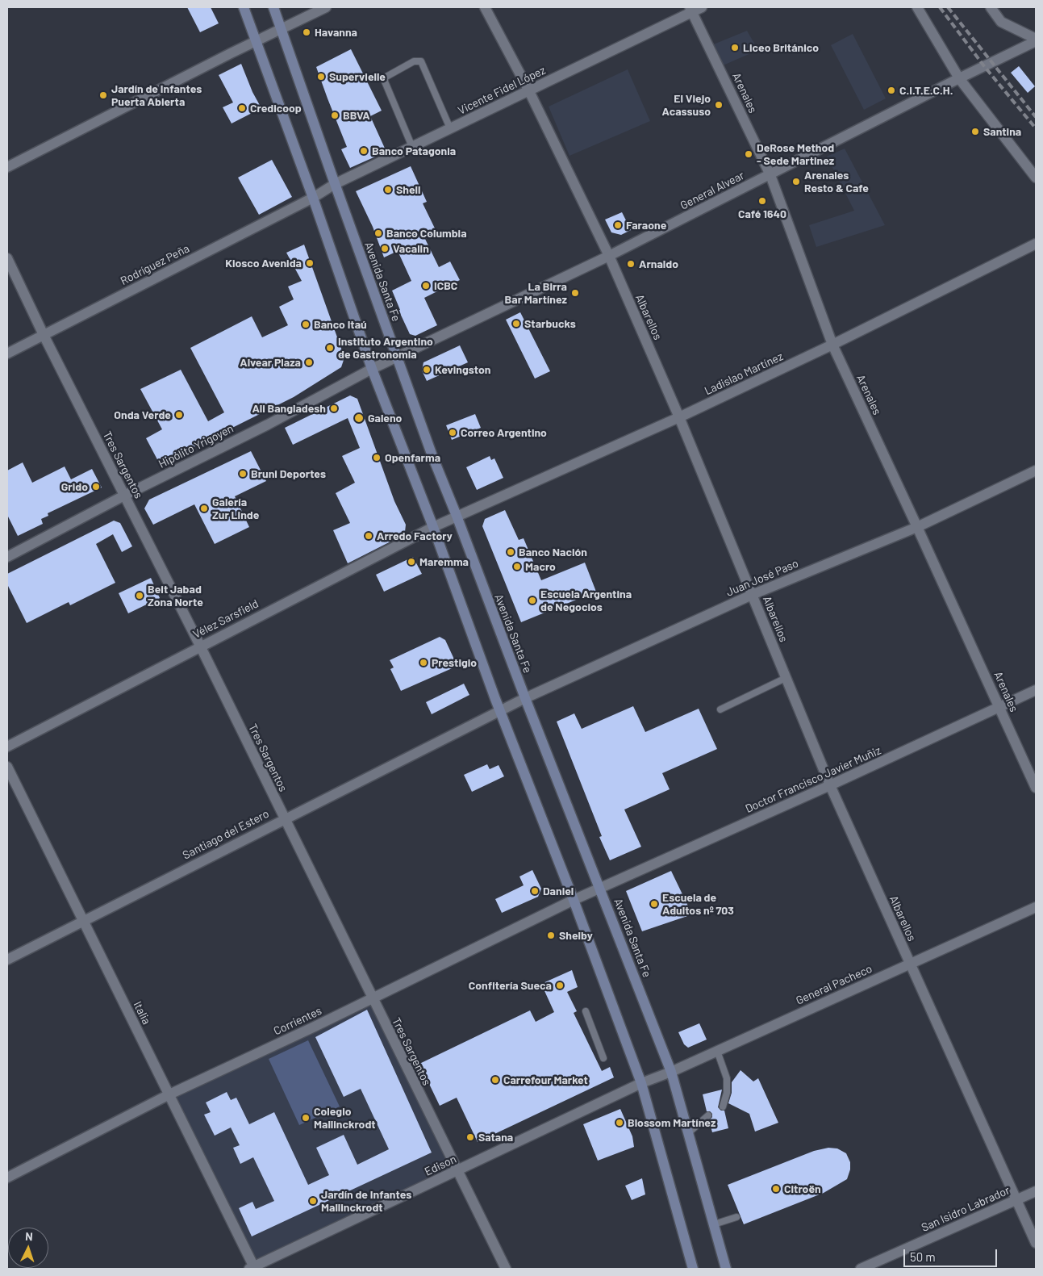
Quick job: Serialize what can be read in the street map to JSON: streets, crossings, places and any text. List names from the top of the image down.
{
  "streets": {
    "main road": ["Avenida Santa Fe"],
    "street": [
      "Vicente Fidel López",
      "Arenales",
      "General Alvear",
      "Rodríguez Peña",
      "Albarellos",
      "Ladislao Martínez",
      "Hipólito Yrigoyen",
      "Tres Sargentos",
      "Juan José Paso",
      "Vélez Sarsfield",
      "Doctor Francisco Javier Muñiz",
      "Santiago del Estero",
      "General Pacheco",
      "Italia",
      "Corrientes",
      "Edison",
      "San Isidro Labrador"
    ]
  },
  "crossings": [
    ["Vicente Fidel López", "Arenales"],
    ["Vicente Fidel López", "Rodríguez Peña"],
    ["Vicente Fidel López", "Avenida Santa Fe"],
    ["Vicente Fidel López", "Albarellos"],
    ["Arenales", "General Alvear"],
    ["Arenales", "Ladislao Martínez"],
    ["Arenales", "Juan José Paso"],
    ["Arenales", "Doctor Francisco Javier Muñiz"],
    ["General Alvear", "Avenida Santa Fe"],
    ["General Alvear", "Albarellos"],
    ["General Alvear", "Hipólito Yrigoyen"],
    ["Rodríguez Peña", "Tres Sargentos"],
    ["Avenida Santa Fe", "Ladislao Martínez"],
    ["Avenida Santa Fe", "Hipólito Yrigoyen"],
    ["Avenida Santa Fe", "Juan José Paso"],
    ["Avenida Santa Fe", "Vélez Sarsfield"],
    ["Avenida Santa Fe", "Doctor Francisco Javier Muñiz"],
    ["Avenida Santa Fe", "General Pacheco"],
    ["Avenida Santa Fe", "Corrientes"],
    ["Albarellos", "Ladislao Martínez"],
    ["Albarellos", "Juan José Paso"],
    ["Albarellos", "Doctor Francisco Javier Muñiz"],
    ["Albarellos", "General Pacheco"],
    ["Albarellos", "San Isidro Labrador"],
    ["Ladislao Martínez", "Vélez Sarsfield"],
    ["Hipólito Yrigoyen", "Tres Sargentos"],
    ["Tres Sargentos", "Vélez Sarsfield"],
    ["Tres Sargentos", "Santiago del Estero"],
    ["Tres Sargentos", "Corrientes"],
    ["Tres Sargentos", "Edison"],
    ["Juan José Paso", "Santiago del Estero"],
    ["Doctor Francisco Javier Muñiz", "Corrientes"],
    ["Santiago del Estero", "Italia"],
    ["General Pacheco", "Edison"],
    ["Italia", "Corrientes"],
    ["Italia", "Edison"]
  ],
  "places": [
    "Havanna",
    "Liceo Británico",
    "Supervielle",
    "C.I.T.E.C.H.",
    "Jardín de Infantes Puerta Abierta",
    "El Viejo Acassuso",
    "Credicoop",
    "BBVA",
    "Santina",
    "Banco Patagonia",
    "DeRose Method - Sede Martinez",
    "Arenales Resto & Cafe",
    "Shell",
    "Café 1640",
    "Faraone",
    "Banco Columbia",
    "Vacalin",
    "Kiosco Avenida",
    "Arnaldo",
    "ICBC",
    "La Birra Bar Martínez",
    "Starbucks",
    "Banco Itaú",
    "Instituto Argentino de Gastronomia",
    "Alvear Plaza",
    "Kevingston",
    "Ali Bangladesh",
    "Onda Verde",
    "Galeno",
    "Correo Argentino",
    "Openfarma",
    "Bruni Deportes",
    "Grido",
    "Galería Zur Linde",
    "Arredo Factory",
    "Banco Nación",
    "Maremma",
    "Macro",
    "Beit Jabad Zona Norte",
    "Escuela Argentina de Negocios",
    "Prestigio",
    "Daniel",
    "Escuela de Adultos nº 703",
    "Shelby",
    "Confitería Sueca",
    "Carrefour Market",
    "Colegio Mallinckrodt",
    "Blossom Martínez",
    "Satana",
    "Citroën",
    "Jardín de Infantes Mallinckrodt"
  ],
  "scale_bar": "50 m",
  "north": "top"
}
